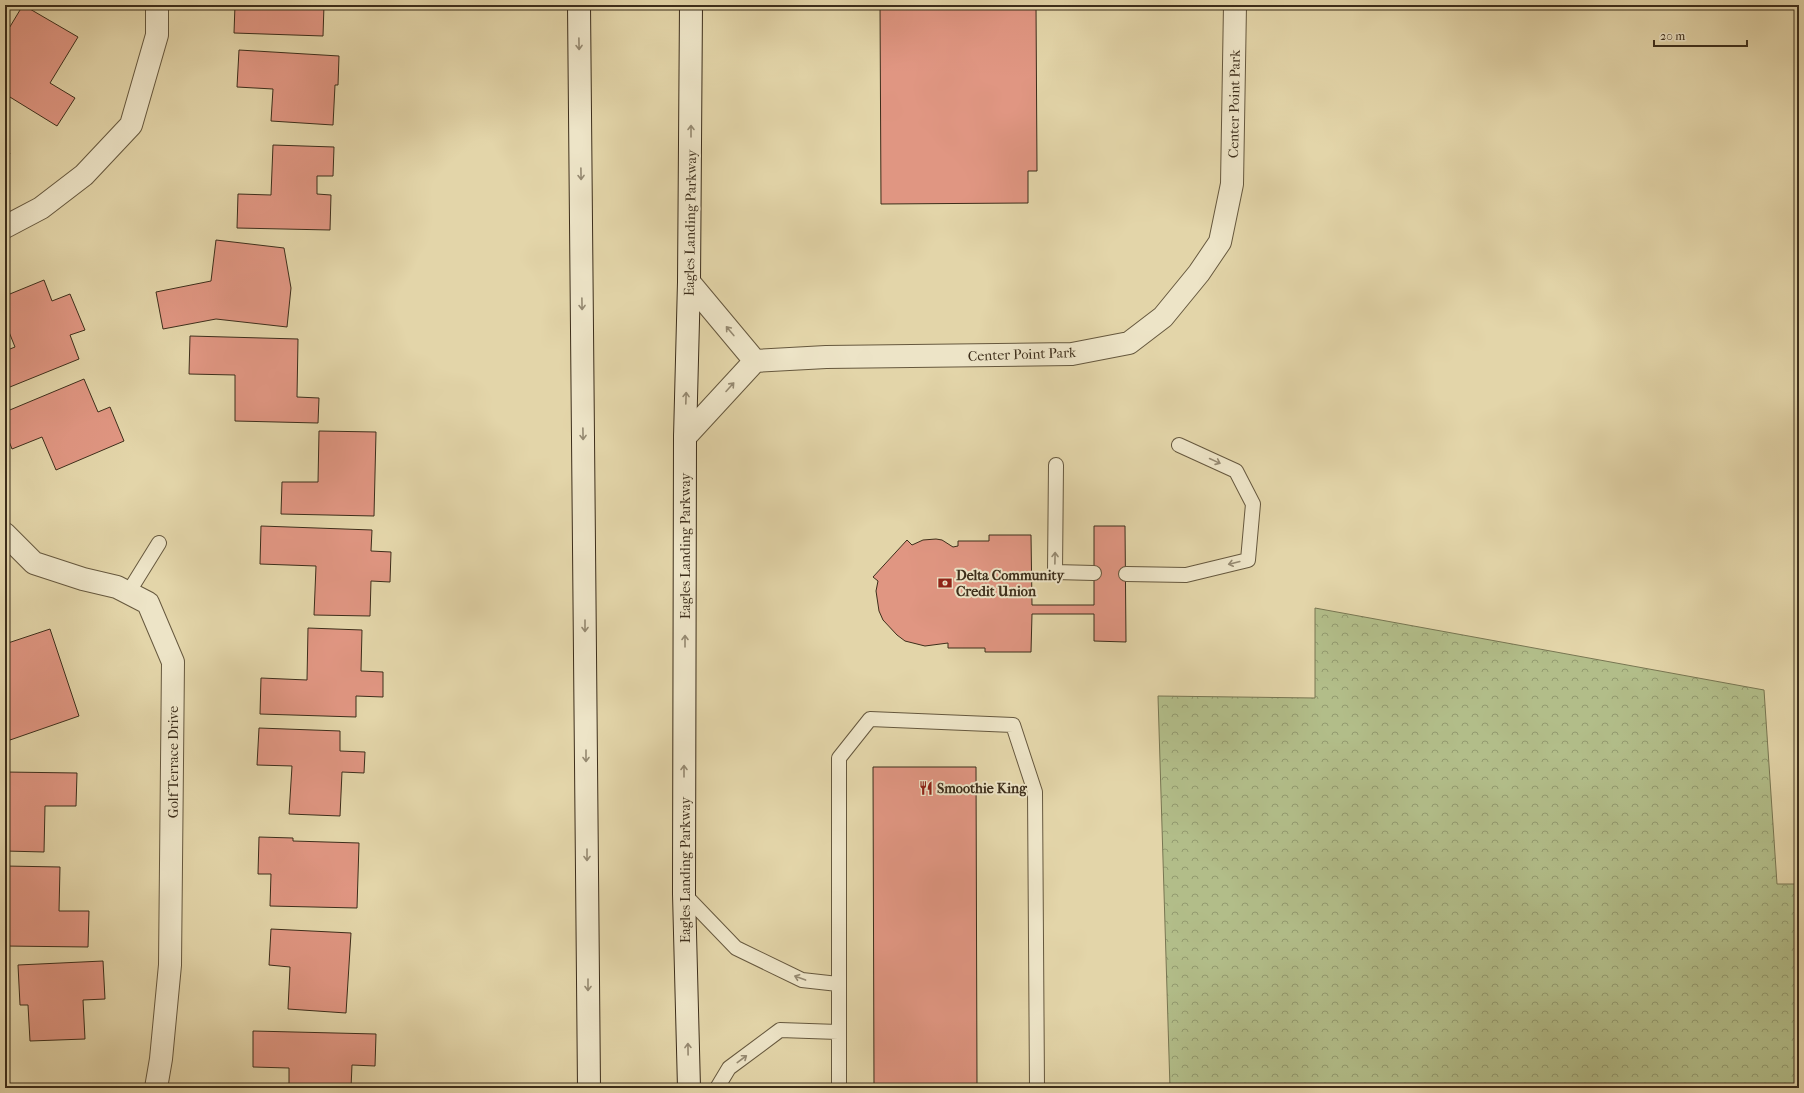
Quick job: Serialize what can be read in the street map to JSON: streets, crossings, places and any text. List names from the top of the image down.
{
  "streets": {
    "main road": ["Center Point Park", "Eagles Landing Parkway", "Golf Terrace Drive"]
  },
  "places": {
    "bank": ["Delta Community Credit Union"],
    "restaurant": ["Smoothie King"]
  },
  "scale_bar": "20 m"
}
